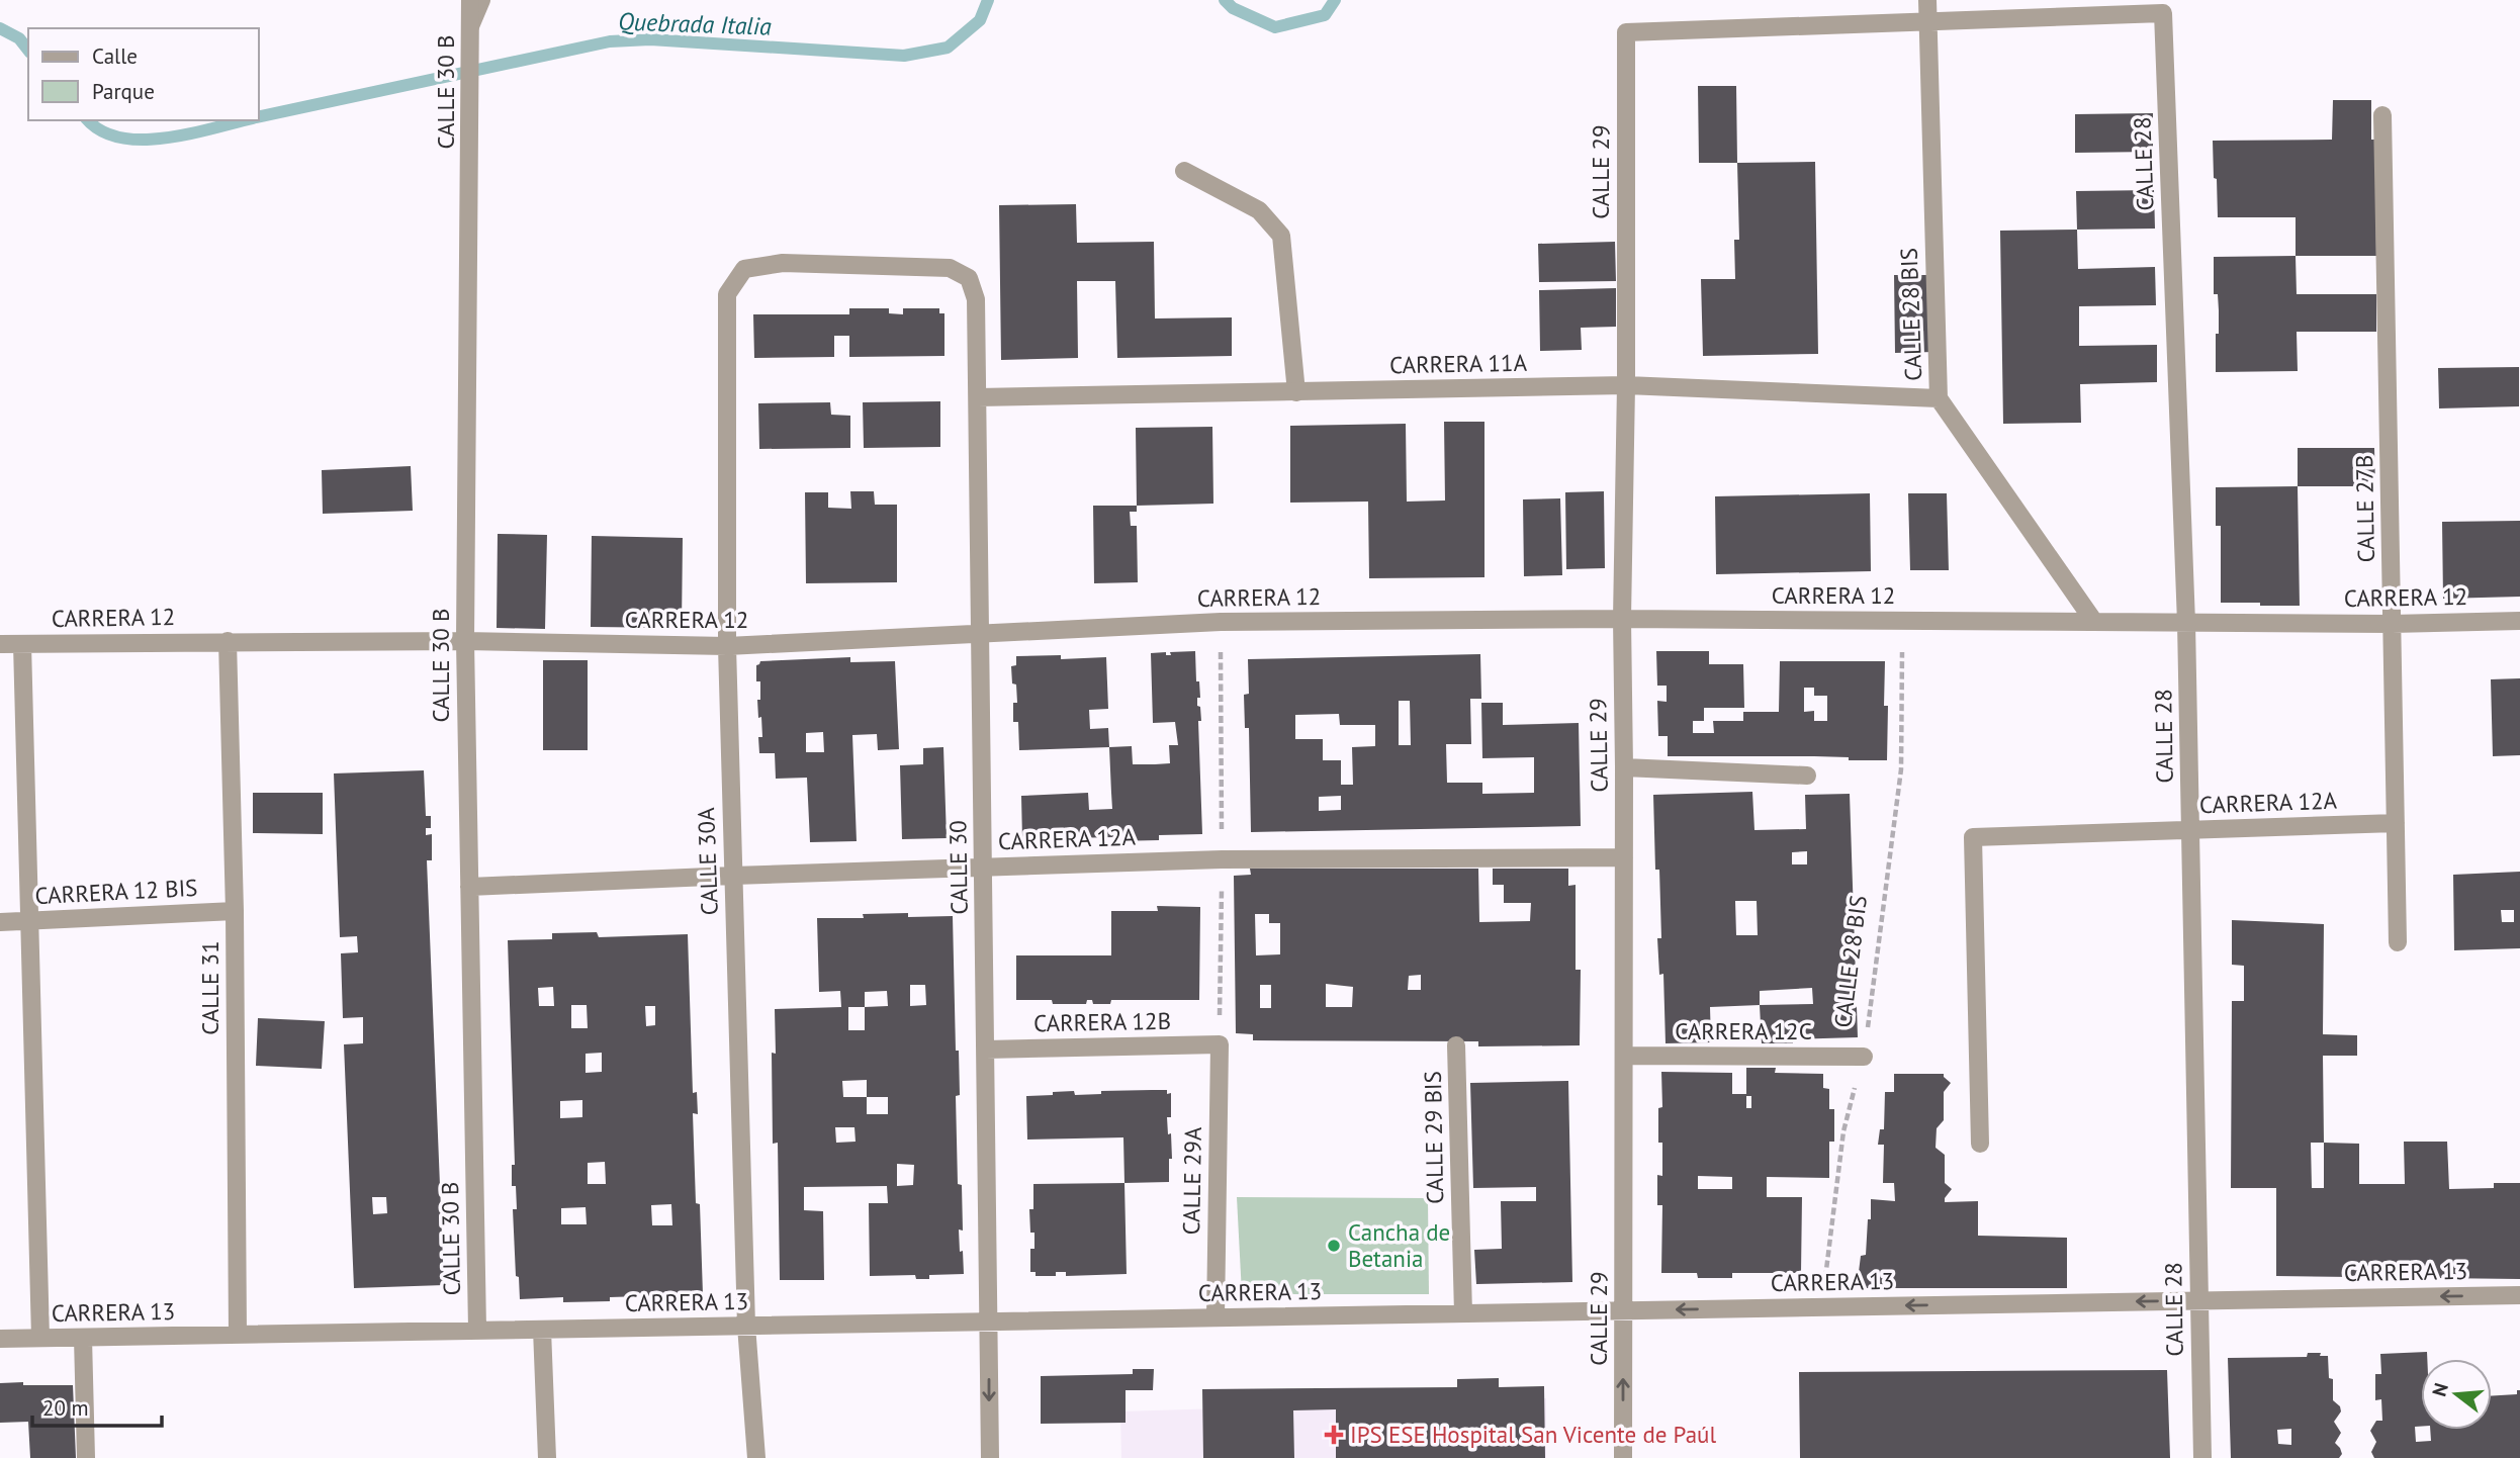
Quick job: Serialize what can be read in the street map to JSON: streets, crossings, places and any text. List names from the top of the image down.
{
  "streets": {
    "street": [
      "CALLE 30 B",
      "CALLE 28",
      "CALLE 29",
      "CALLE 28 BIS",
      "CARRERA 11A",
      "CALLE 27B",
      "CARRERA 12",
      "CARRERA 12A",
      "CALLE 30A",
      "CALLE 30",
      "CARRERA 12 BIS",
      "CALLE 31",
      "CARRERA 12B",
      "CARRERA 12C",
      "CALLE 29 BIS",
      "CALLE 29A",
      "CARRERA 13"
    ]
  },
  "crossings": [
    ["CALLE 30 B", "CARRERA 12"],
    ["CALLE 30 B", "CARRERA 12A"],
    ["CALLE 30 B", "CARRERA 13"],
    ["CALLE 28", "CALLE 29"],
    ["CALLE 28", "CALLE 28 BIS"],
    ["CALLE 28", "CARRERA 12"],
    ["CALLE 28", "CARRERA 12A"],
    ["CALLE 28", "CARRERA 13"],
    ["CALLE 29", "CALLE 28 BIS"],
    ["CALLE 29", "CARRERA 11A"],
    ["CALLE 29", "CARRERA 12"],
    ["CALLE 29", "CARRERA 12A"],
    ["CALLE 29", "CARRERA 12C"],
    ["CALLE 29", "CARRERA 13"],
    ["CALLE 28 BIS", "CARRERA 11A"],
    ["CALLE 28 BIS", "CARRERA 12"],
    ["CALLE 28 BIS", "CARRERA 12C"],
    ["CALLE 28 BIS", "CARRERA 13"],
    ["CARRERA 11A", "CALLE 30"],
    ["CALLE 27B", "CARRERA 12"],
    ["CALLE 27B", "CARRERA 12A"],
    ["CARRERA 12", "CALLE 30A"],
    ["CARRERA 12", "CALLE 30"],
    ["CARRERA 12", "CALLE 31"],
    ["CARRERA 12A", "CALLE 30A"],
    ["CARRERA 12A", "CALLE 30"],
    ["CALLE 30A", "CALLE 30"],
    ["CALLE 30A", "CARRERA 13"],
    ["CALLE 30", "CARRERA 12B"],
    ["CALLE 30", "CARRERA 13"],
    ["CARRERA 12 BIS", "CALLE 31"],
    ["CALLE 31", "CARRERA 13"],
    ["CARRERA 12B", "CALLE 29A"],
    ["CALLE 29 BIS", "CARRERA 13"],
    ["CALLE 29A", "CARRERA 13"]
  ],
  "one_way": ["CARRERA 13"],
  "water": ["Quebrada Italia"],
  "places": {
    "other": ["Cancha de Betania"],
    "health": ["IPS ESE Hospital San Vicente de Paúl"]
  },
  "legend": ["Calle", "Parque"],
  "scale_bar": "20 m",
  "north": "left"
}
